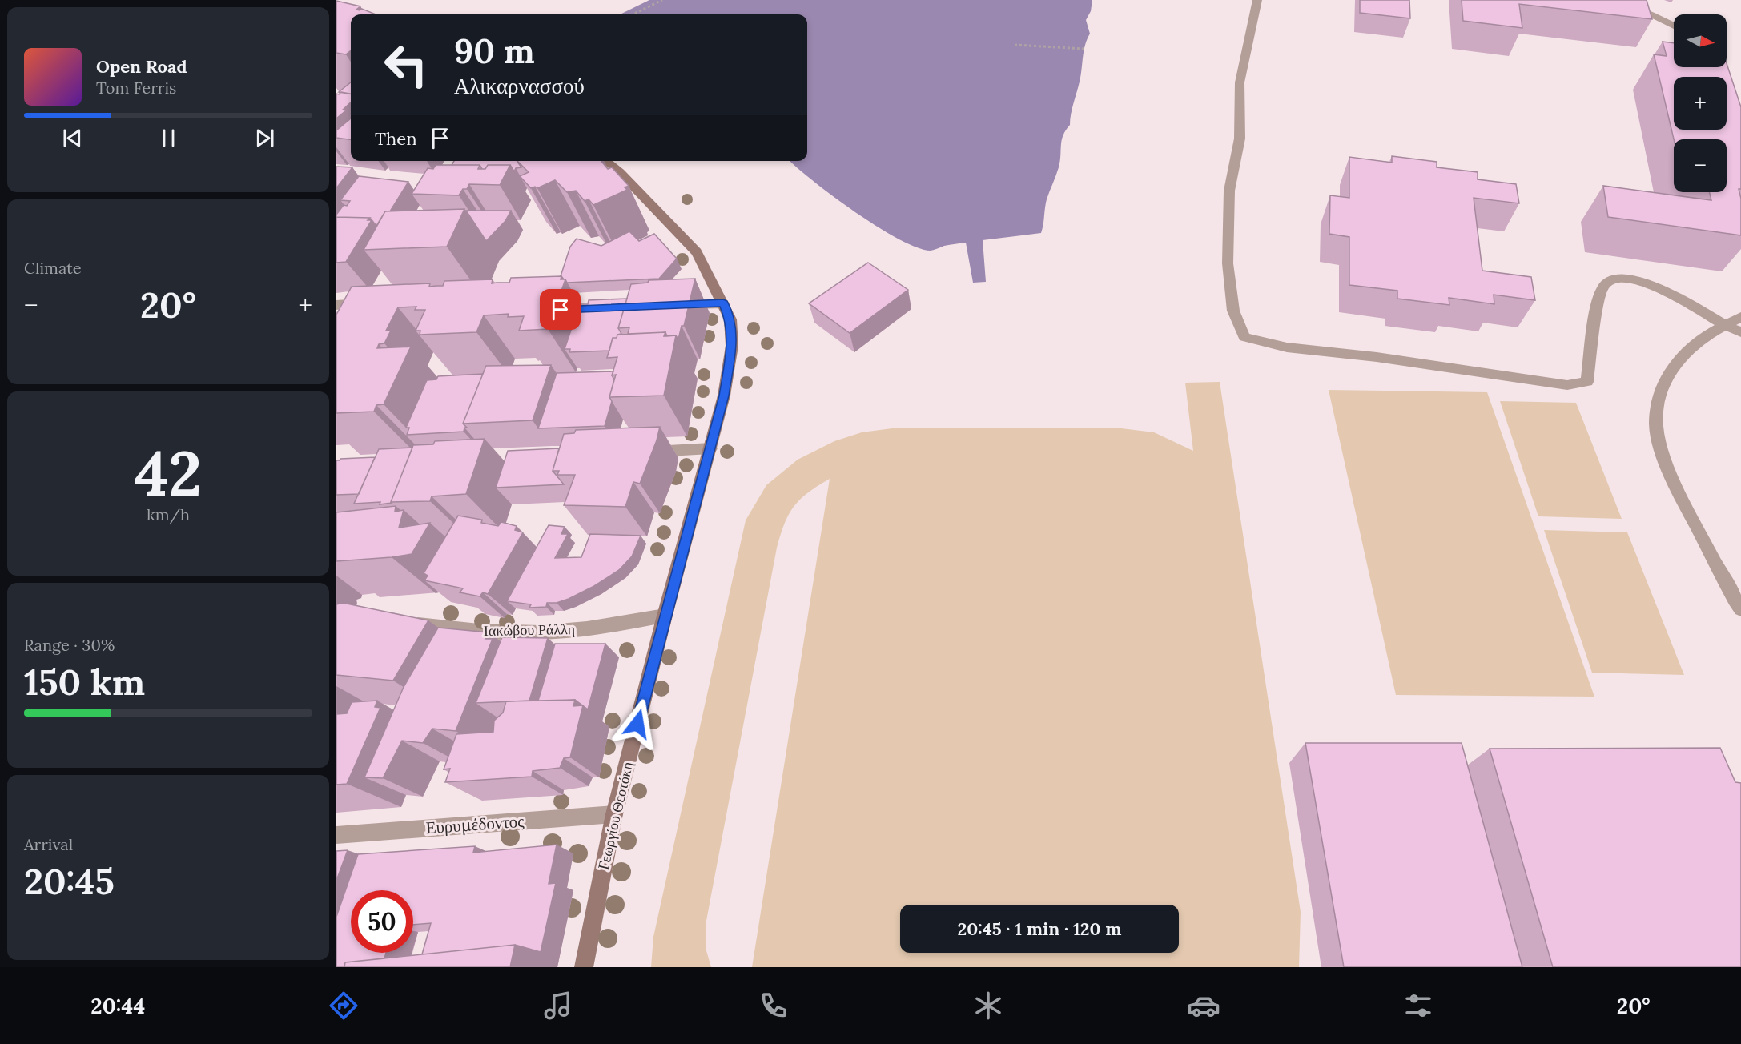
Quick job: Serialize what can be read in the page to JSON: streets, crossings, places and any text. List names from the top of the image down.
{
  "streets": {
    "main road": ["Γεωργίου Θεοτόκη"],
    "street": ["Ιακώβου Ράλλη", "Ευρυμέδοντος"]
  },
  "crossings": [
    ["Ιακώβου Ράλλη", "Γεωργίου Θεοτόκη"],
    ["Γεωργίου Θεοτόκη", "Ευρυμέδοντος"]
  ],
  "north": "right",
  "page": {
    "map_buttons": ["+", "−"],
    "turn": ["90 m", "Αλικαρνασσού"],
    "song": ["Open Road", "Tom Ferris"],
    "then": "Then",
    "tile": [
      "Climate",
      ["42", "km/h"],
      ["Range · 30%", "150 km"],
      ["Arrival", "20:45"]
    ],
    "heat": ["−", "20°", "+"],
    "limit": "50",
    "trip": "20:45 · 1 min · 120 m",
    "tabs": ["20:44", "20°"]
  }
}
